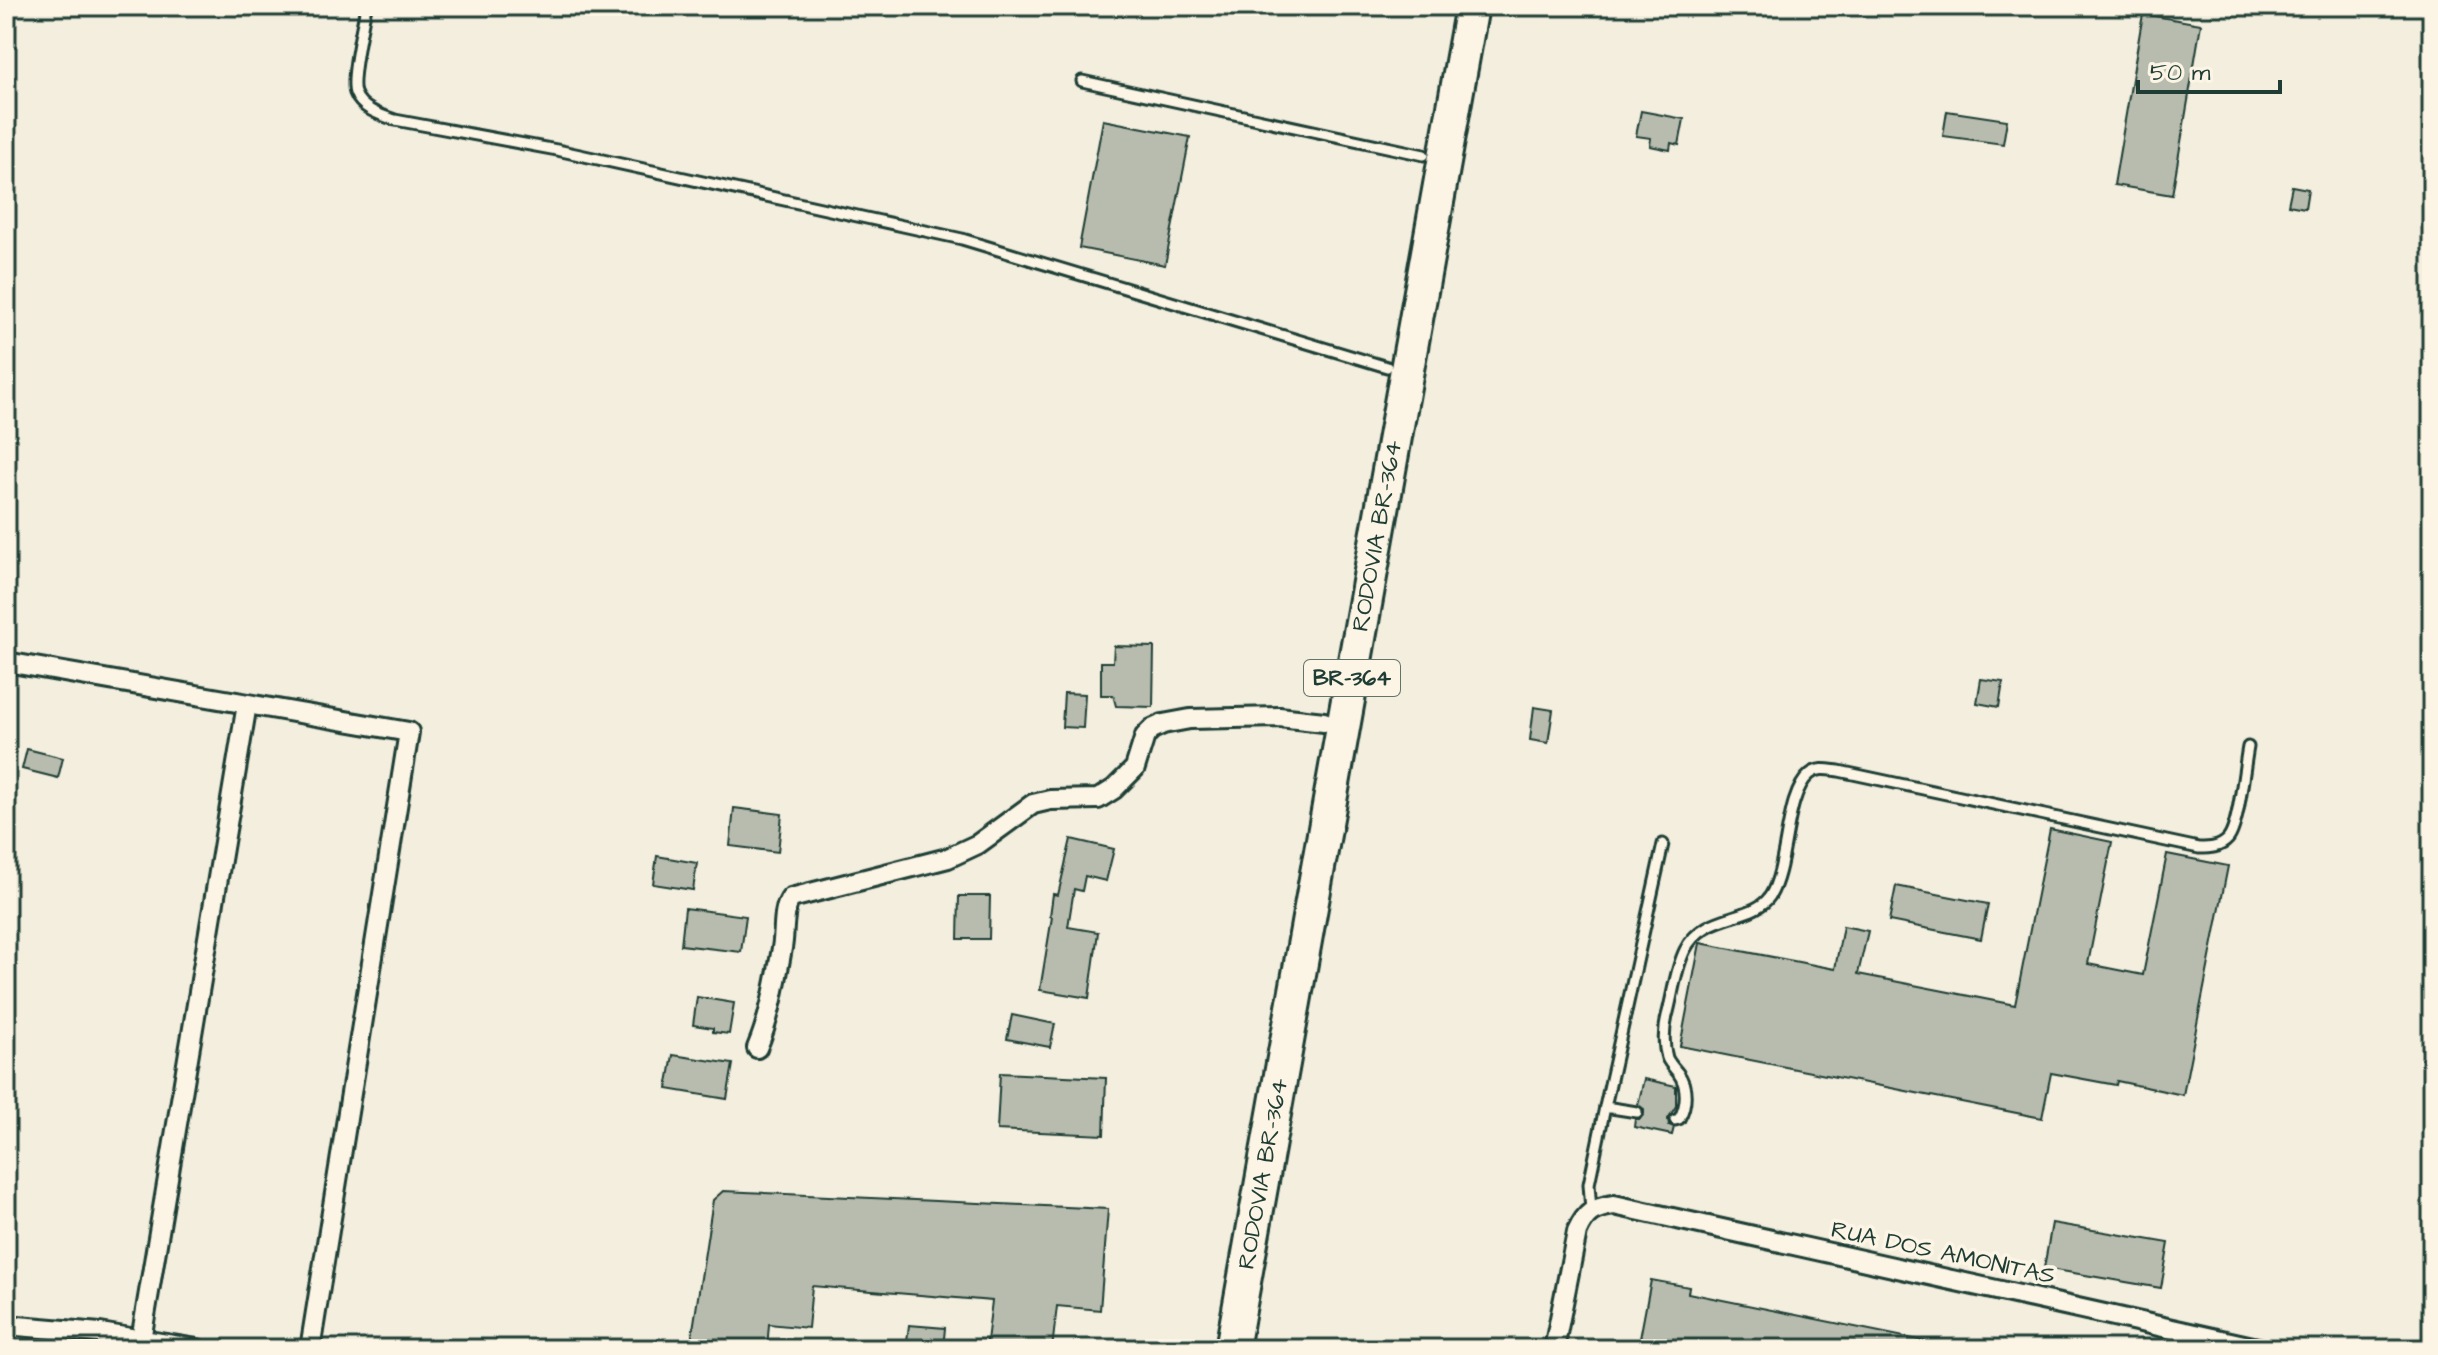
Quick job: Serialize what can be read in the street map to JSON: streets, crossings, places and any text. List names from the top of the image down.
{
  "streets": {
    "highway": ["RODOVIA BR-364", "BR-364"],
    "street": ["RUA DOS AMONITAS"]
  },
  "scale_bar": "50 m"
}
